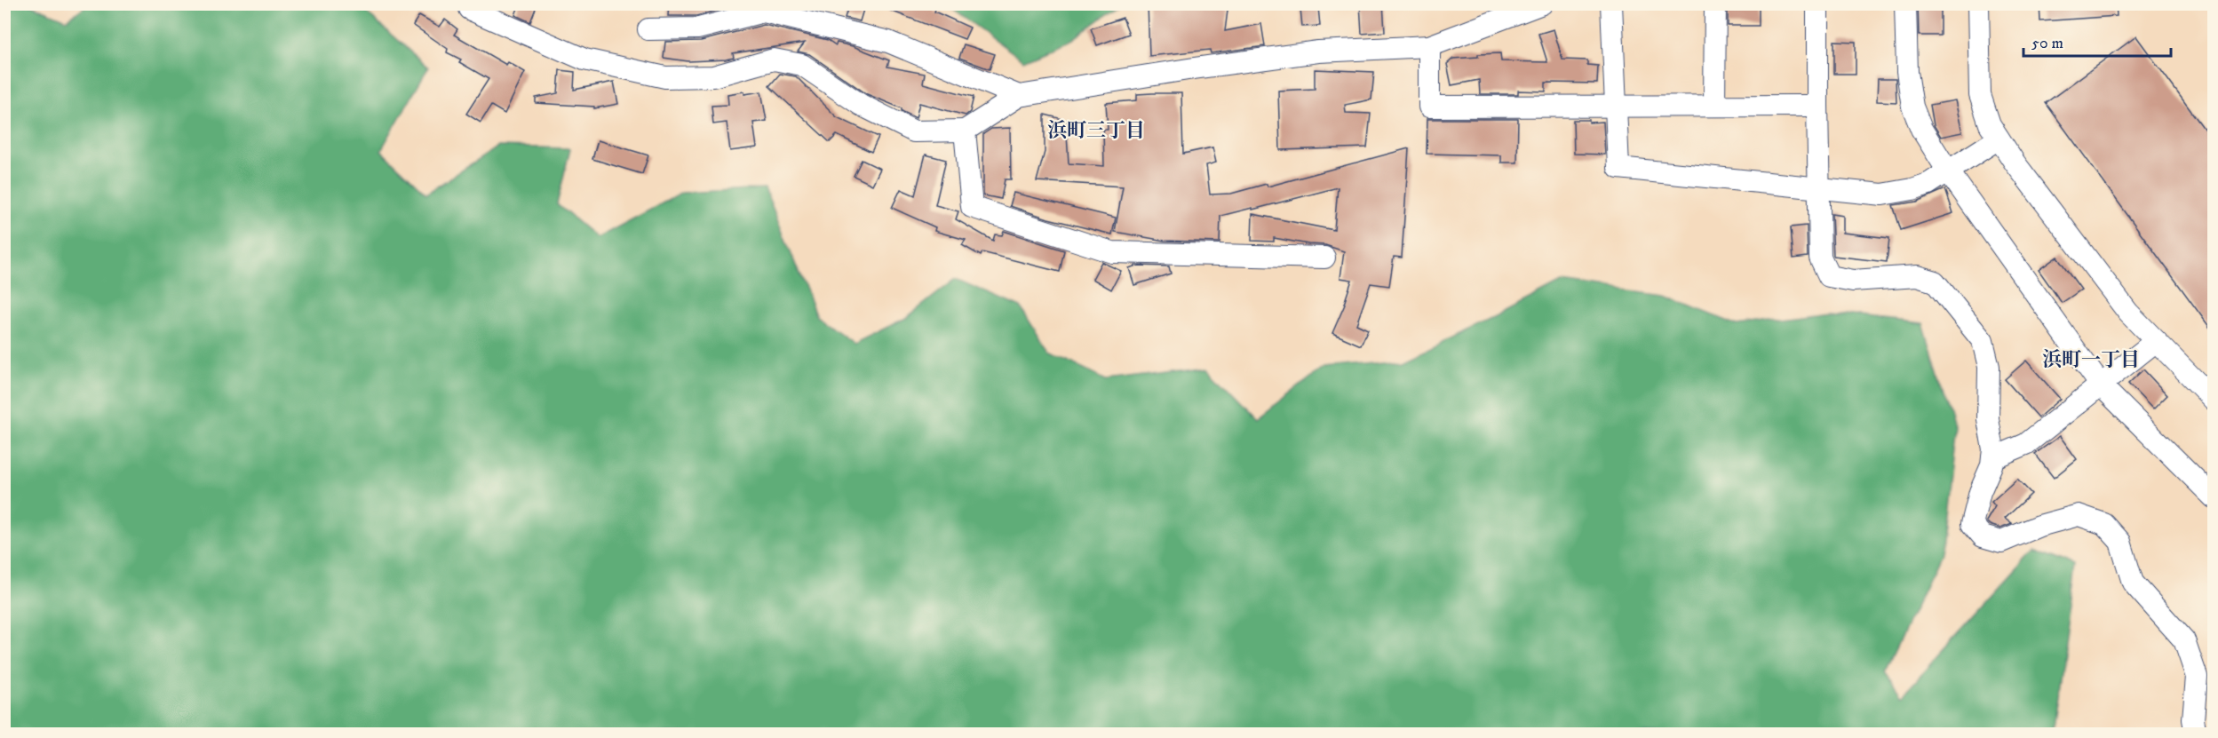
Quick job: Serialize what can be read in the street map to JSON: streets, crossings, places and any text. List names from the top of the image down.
{
  "districts": ["浜町三丁目", "浜町一丁目"],
  "scale_bar": "50 m"
}
